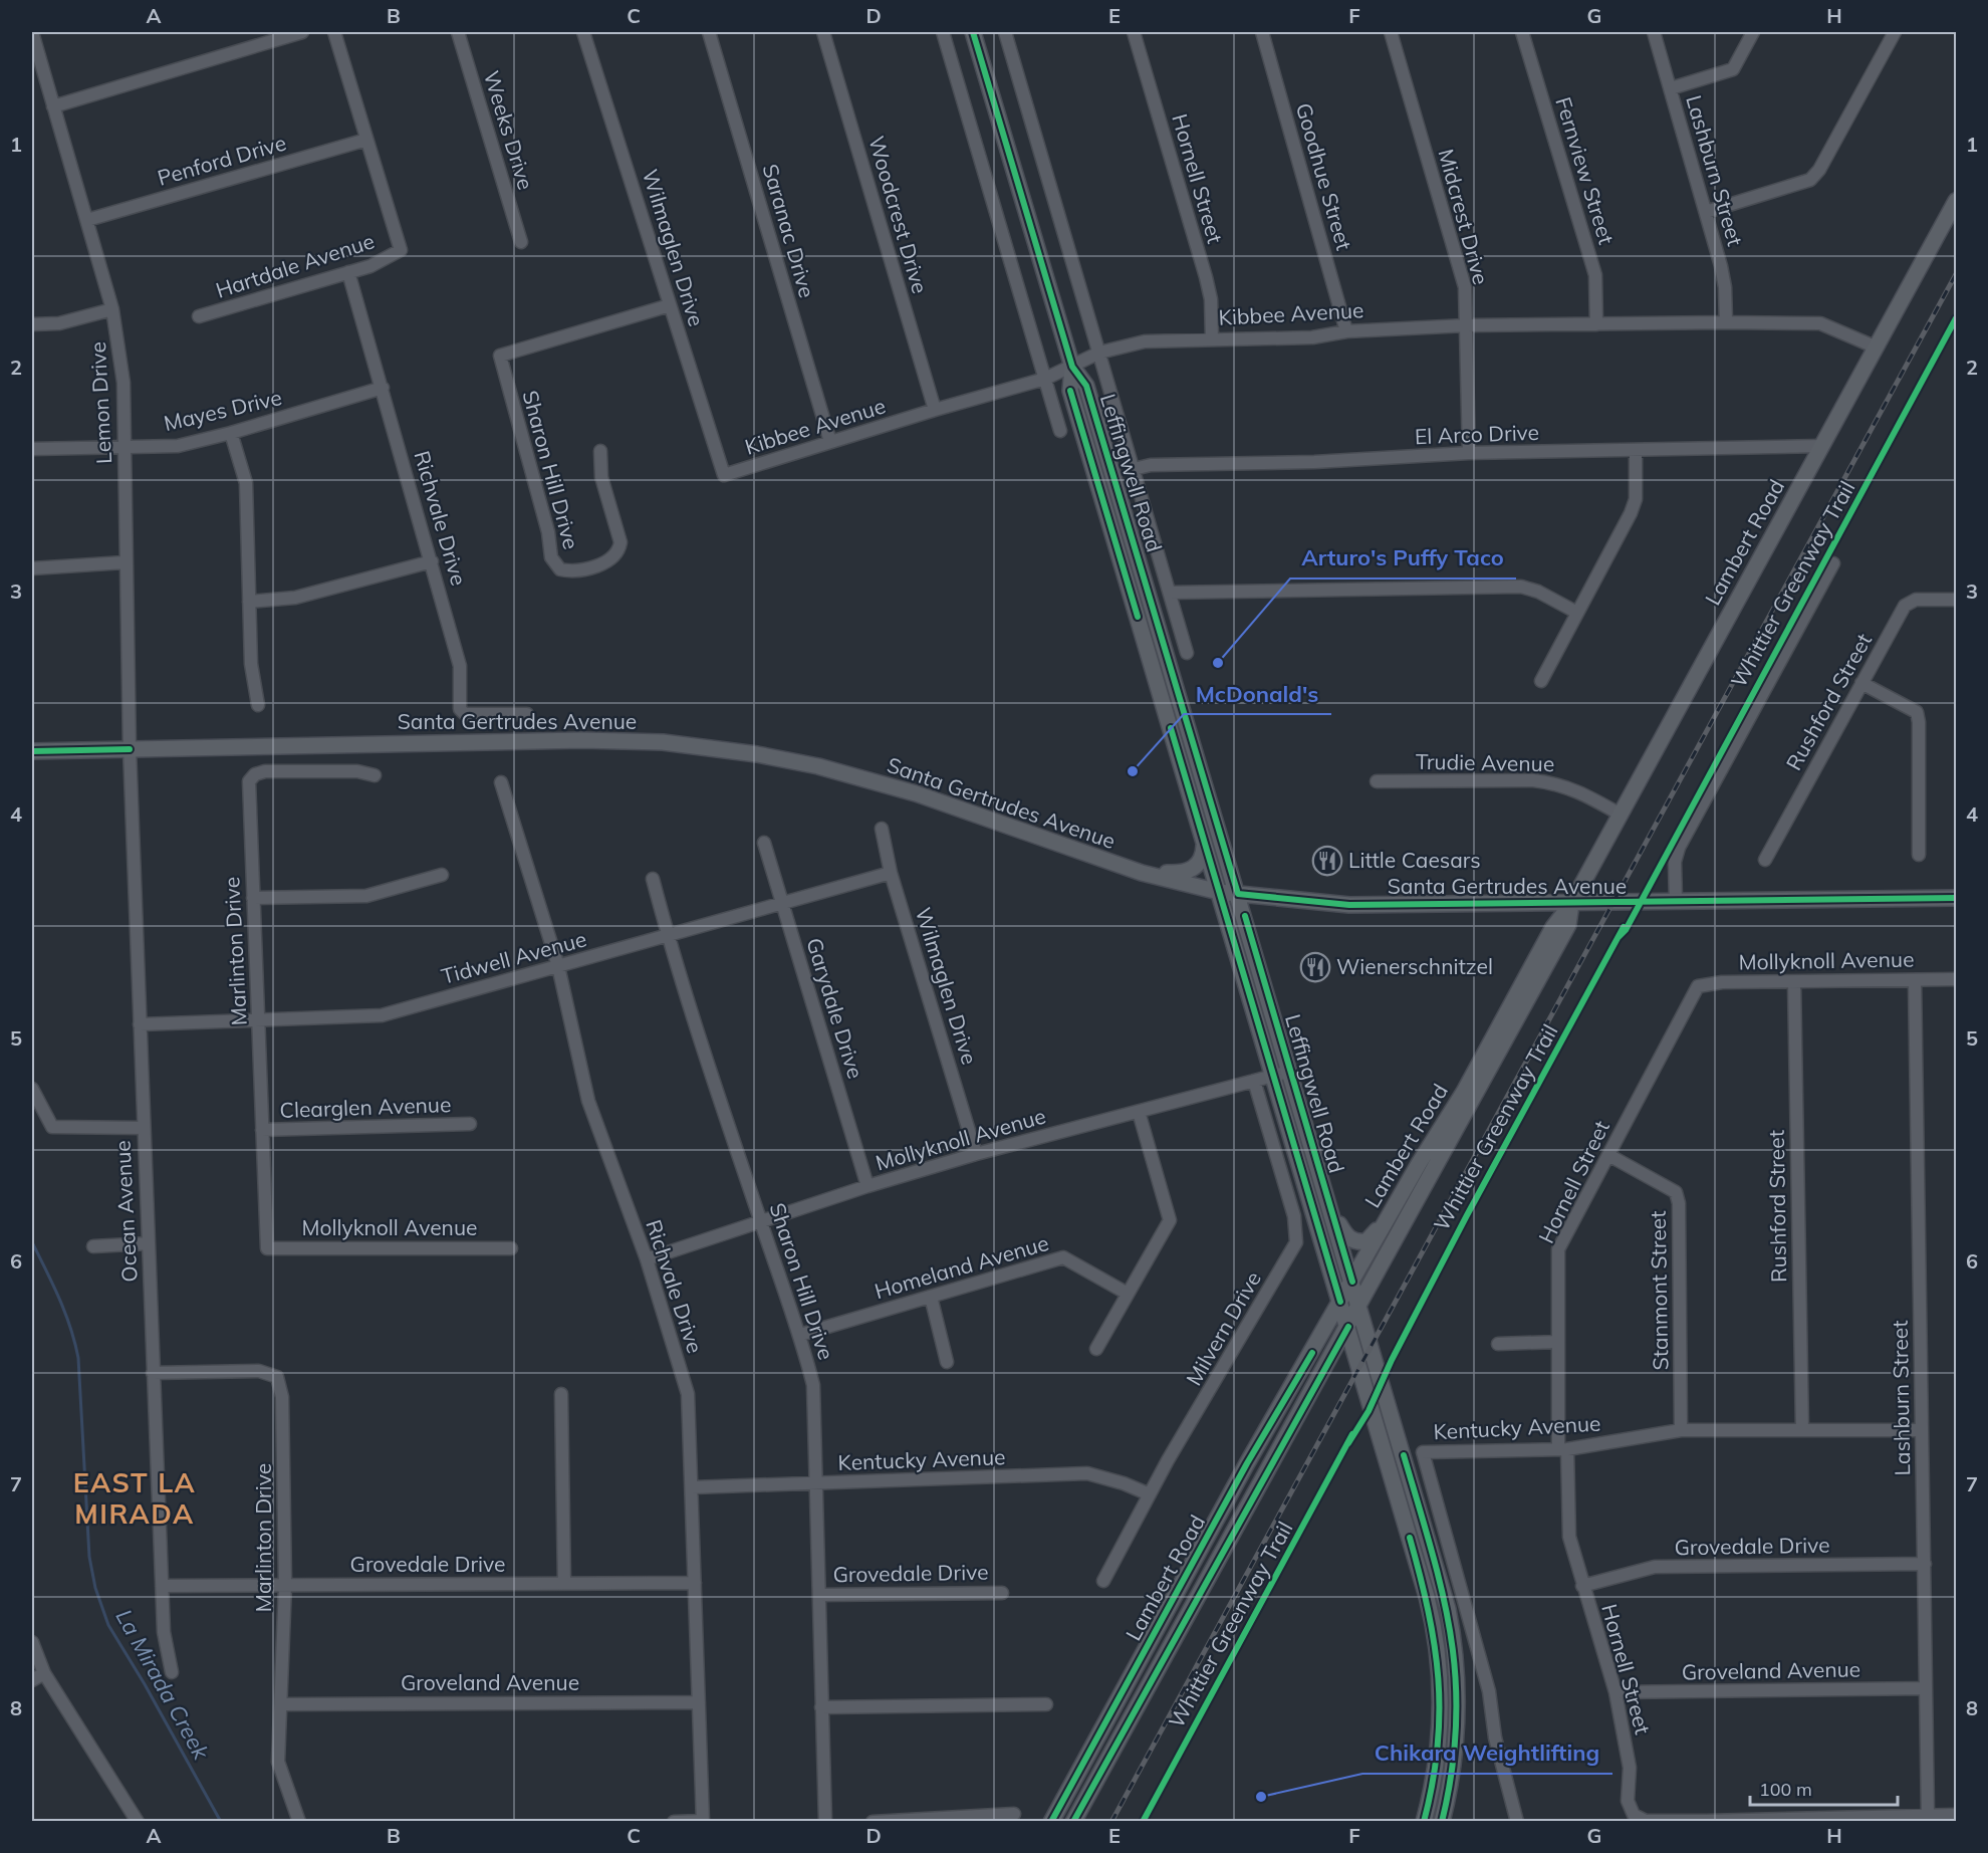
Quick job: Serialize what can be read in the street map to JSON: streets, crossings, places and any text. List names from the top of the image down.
{
  "streets": {
    "main road": ["Leffingwell Road", "Lambert Road", "Santa Gertrudes Avenue"],
    "street": [
      "Weeks Drive",
      "Penford Drive",
      "Fernview Street",
      "Lashburn Street",
      "Goodhue Street",
      "Hornell Street",
      "Woodcrest Drive",
      "Midcrest Drive",
      "Saranac Drive",
      "Wilmaglen Drive",
      "Hartdale Avenue",
      "Kibbee Avenue",
      "Lemon Drive",
      "Mayes Drive",
      "El Arco Drive",
      "Sharon Hill Drive",
      "Richvale Drive",
      "Rushford Street",
      "Trudie Avenue",
      "Marlinton Drive",
      "Tidwell Avenue",
      "Mollyknoll Avenue",
      "Garydale Drive",
      "Clearglen Avenue",
      "Ocean Avenue",
      "Homeland Avenue",
      "Stanmont Street",
      "Milvern Drive",
      "Kentucky Avenue",
      "Grovedale Drive",
      "Groveland Avenue"
    ],
    "cycle path": ["Whittier Greenway Trail"]
  },
  "crossings": [
    ["Penford Drive", "Hartdale Avenue"],
    ["Penford Drive", "Lemon Drive"],
    ["Fernview Street", "Kibbee Avenue"],
    ["Lashburn Street", "Kibbee Avenue"],
    ["Lashburn Street", "Mollyknoll Avenue"],
    ["Lashburn Street", "Kentucky Avenue"],
    ["Lashburn Street", "Grovedale Drive"],
    ["Lashburn Street", "Groveland Avenue"],
    ["Goodhue Street", "Kibbee Avenue"],
    ["Hornell Street", "Kibbee Avenue"],
    ["Hornell Street", "Mollyknoll Avenue"],
    ["Hornell Street", "Stanmont Street"],
    ["Hornell Street", "Kentucky Avenue"],
    ["Hornell Street", "Grovedale Drive"],
    ["Hornell Street", "Groveland Avenue"],
    ["Woodcrest Drive", "Kibbee Avenue"],
    ["Midcrest Drive", "Kibbee Avenue"],
    ["Midcrest Drive", "El Arco Drive"],
    ["Saranac Drive", "Kibbee Avenue"],
    ["Wilmaglen Drive", "Kibbee Avenue"],
    ["Wilmaglen Drive", "Sharon Hill Drive"],
    ["Wilmaglen Drive", "Tidwell Avenue"],
    ["Wilmaglen Drive", "Mollyknoll Avenue"],
    ["Hartdale Avenue", "Richvale Drive"],
    ["Kibbee Avenue", "Leffingwell Road"],
    ["Kibbee Avenue", "Lambert Road"],
    ["Lemon Drive", "Mayes Drive"],
    ["Lemon Drive", "Santa Gertrudes Avenue"],
    ["Lemon Drive", "Ocean Avenue"],
    ["Mayes Drive", "Richvale Drive"],
    ["El Arco Drive", "Leffingwell Road"],
    ["El Arco Drive", "Lambert Road"],
    ["Sharon Hill Drive", "Tidwell Avenue"],
    ["Sharon Hill Drive", "Mollyknoll Avenue"],
    ["Sharon Hill Drive", "Homeland Avenue"],
    ["Sharon Hill Drive", "Kentucky Avenue"],
    ["Sharon Hill Drive", "Grovedale Drive"],
    ["Leffingwell Road", "Lambert Road"],
    ["Leffingwell Road", "Santa Gertrudes Avenue"],
    ["Leffingwell Road", "Mollyknoll Avenue"],
    ["Richvale Drive", "Tidwell Avenue"],
    ["Richvale Drive", "Mollyknoll Avenue"],
    ["Richvale Drive", "Kentucky Avenue"],
    ["Richvale Drive", "Grovedale Drive"],
    ["Richvale Drive", "Groveland Avenue"],
    ["Lambert Road", "Santa Gertrudes Avenue"],
    ["Lambert Road", "Trudie Avenue"],
    ["Rushford Street", "Mollyknoll Avenue"],
    ["Rushford Street", "Kentucky Avenue"],
    ["Santa Gertrudes Avenue", "Ocean Avenue"],
    ["Marlinton Drive", "Tidwell Avenue"],
    ["Marlinton Drive", "Mollyknoll Avenue"],
    ["Marlinton Drive", "Clearglen Avenue"],
    ["Marlinton Drive", "Ocean Avenue"],
    ["Marlinton Drive", "Grovedale Drive"],
    ["Marlinton Drive", "Groveland Avenue"],
    ["Tidwell Avenue", "Garydale Drive"],
    ["Tidwell Avenue", "Ocean Avenue"],
    ["Mollyknoll Avenue", "Garydale Drive"],
    ["Mollyknoll Avenue", "Milvern Drive"],
    ["Ocean Avenue", "Grovedale Drive"],
    ["Stanmont Street", "Kentucky Avenue"],
    ["Milvern Drive", "Kentucky Avenue"]
  ],
  "districts": ["EAST LA MIRADA"],
  "water": ["La Mirada Creek"],
  "places": {
    "other": ["Arturo's Puffy Taco", "McDonald's", "Chikara Weightlifting"],
    "restaurant": ["Little Caesars", "Wienerschnitzel"]
  },
  "scale_bar": "100 m",
  "grid": {
    "columns": [
      "A",
      "B",
      "C",
      "D",
      "E",
      "F",
      "G",
      "H"
    ],
    "rows": [
      "1",
      "2",
      "3",
      "4",
      "5",
      "6",
      "7",
      "8"
    ]
  }
}
